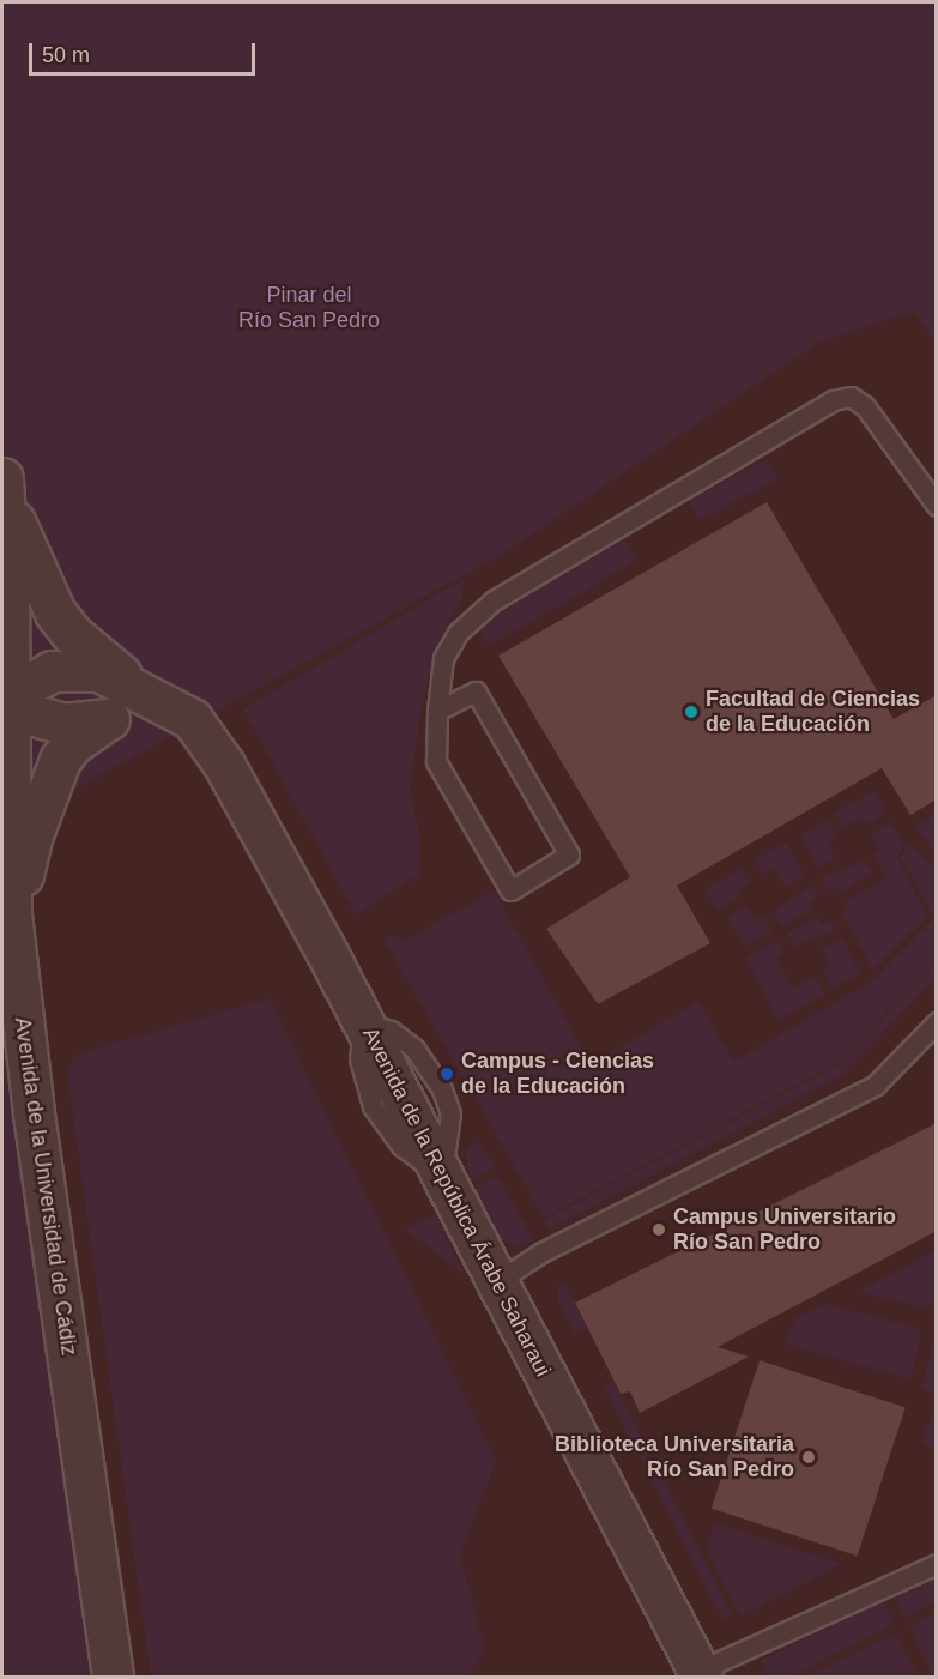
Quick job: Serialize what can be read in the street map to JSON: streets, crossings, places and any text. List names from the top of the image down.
{
  "streets": {
    "street": ["Avenida de la Universidad de Cádiz", "Avenida de la República Árabe Saharaui"]
  },
  "parks": ["Pinar del Río San Pedro"],
  "places": [
    "Facultad de Ciencias de la Educación",
    "Campus - Ciencias de la Educación",
    "Campus Universitario Río San Pedro",
    "Biblioteca Universitaria Río San Pedro"
  ],
  "scale_bar": "50 m"
}
